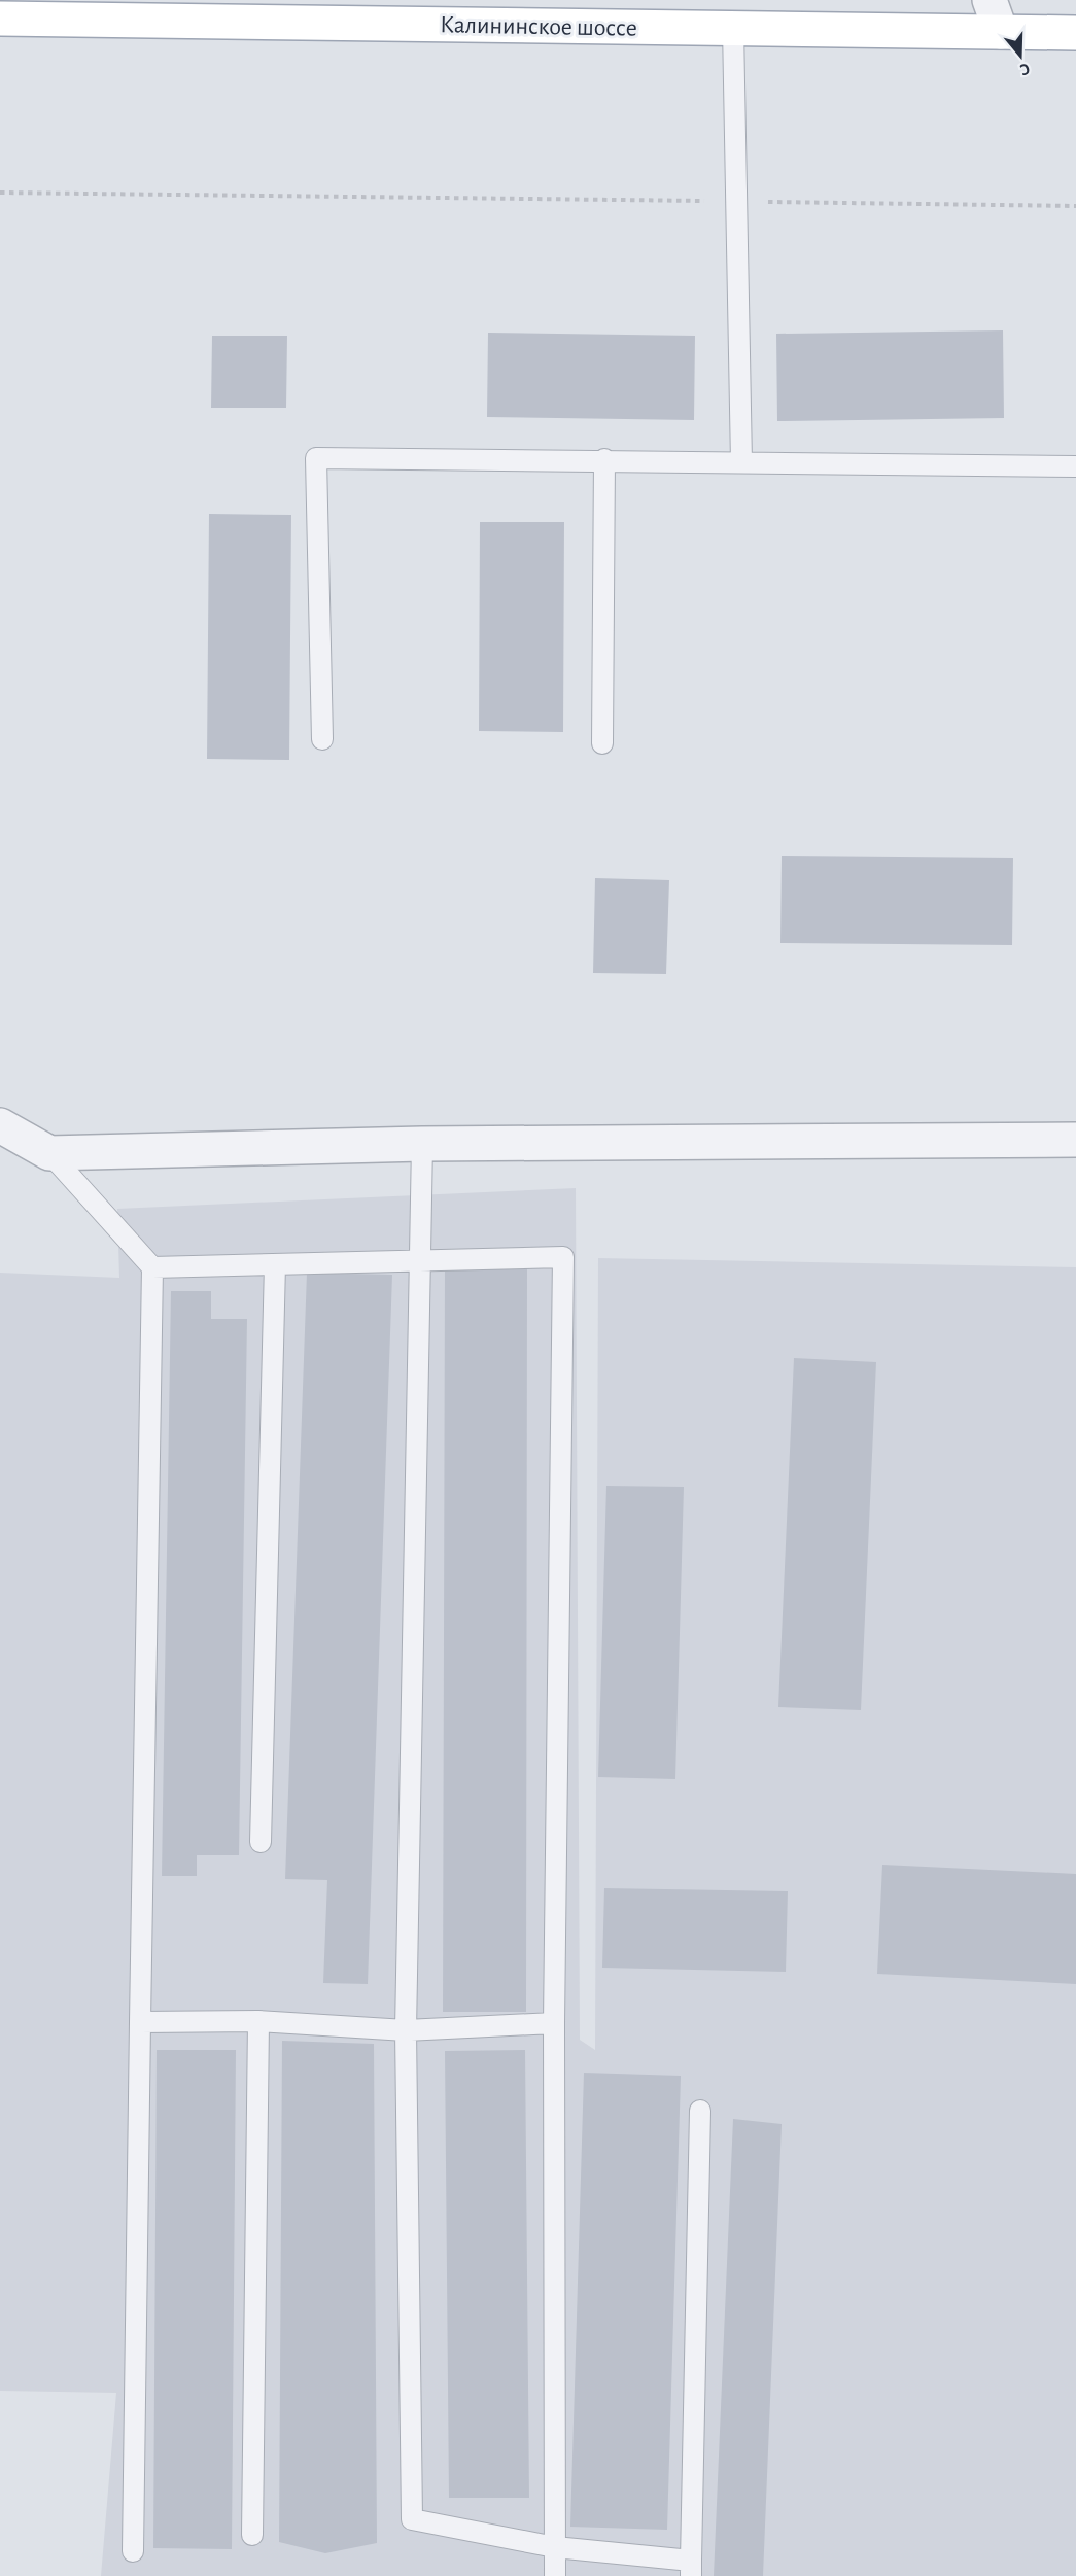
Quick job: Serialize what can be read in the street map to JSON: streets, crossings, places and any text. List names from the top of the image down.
{
  "streets": {
    "main road": ["Калининское шоссе"]
  },
  "north": "bottom"
}
